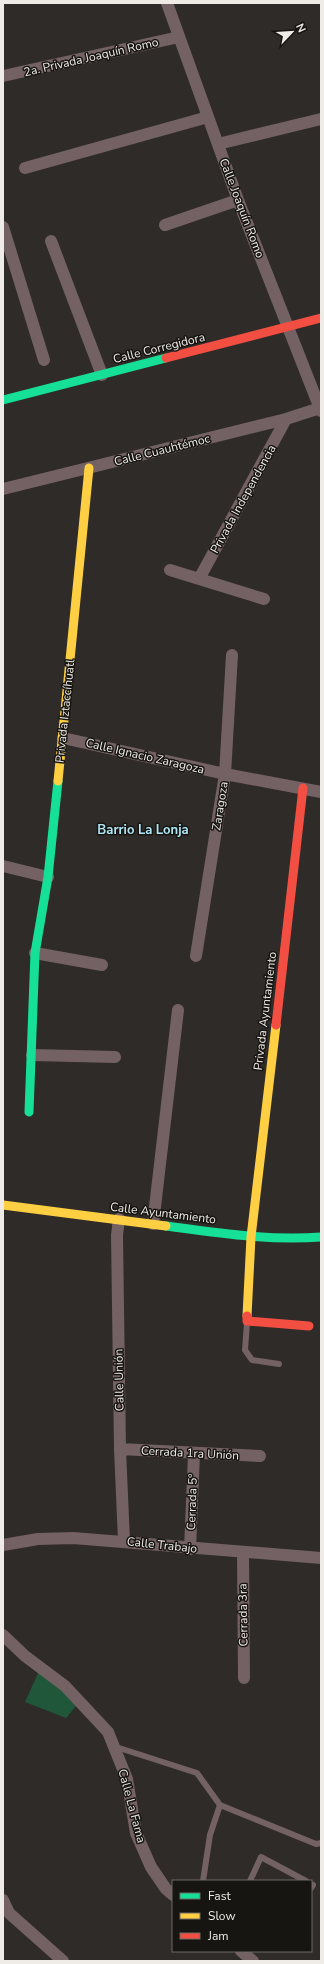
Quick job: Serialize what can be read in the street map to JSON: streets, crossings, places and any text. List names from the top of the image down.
{
  "streets": {
    "street": [
      "2a. Privada Joaquín Romo",
      "Calle Joaquín Romo",
      "Calle Corregidora",
      "Calle Cuauhtémoc",
      "Privada Independencia",
      "Privada Iztaccíhuatl",
      "Calle Ignacio Zaragoza",
      "Zaragoza",
      "Privada Ayuntamiento",
      "Calle Ayuntamiento",
      "Calle Unión",
      "Cerrada 1ra Unión",
      "Cerrada 5º",
      "Calle Trabajo",
      "Cerrada 3ra",
      "Calle La Fama"
    ]
  },
  "crossings": [
    ["2a. Privada Joaquín Romo", "Calle Joaquín Romo"],
    ["Calle Joaquín Romo", "Calle Corregidora"],
    ["Calle Joaquín Romo", "Calle Cuauhtémoc"],
    ["Calle Cuauhtémoc", "Privada Independencia"],
    ["Calle Cuauhtémoc", "Privada Iztaccíhuatl"],
    ["Privada Iztaccíhuatl", "Calle Ignacio Zaragoza"],
    ["Calle Ignacio Zaragoza", "Zaragoza"],
    ["Calle Ignacio Zaragoza", "Privada Ayuntamiento"],
    ["Privada Ayuntamiento", "Calle Ayuntamiento"],
    ["Calle Ayuntamiento", "Calle Unión"],
    ["Calle Unión", "Cerrada 1ra Unión"],
    ["Calle Unión", "Calle Trabajo"],
    ["Cerrada 1ra Unión", "Cerrada 5º"],
    ["Cerrada 5º", "Calle Trabajo"],
    ["Calle Trabajo", "Cerrada 3ra"]
  ],
  "districts": ["Barrio La Lonja"],
  "legend": ["Fast", "Slow", "Jam"],
  "north": "top right"
}
